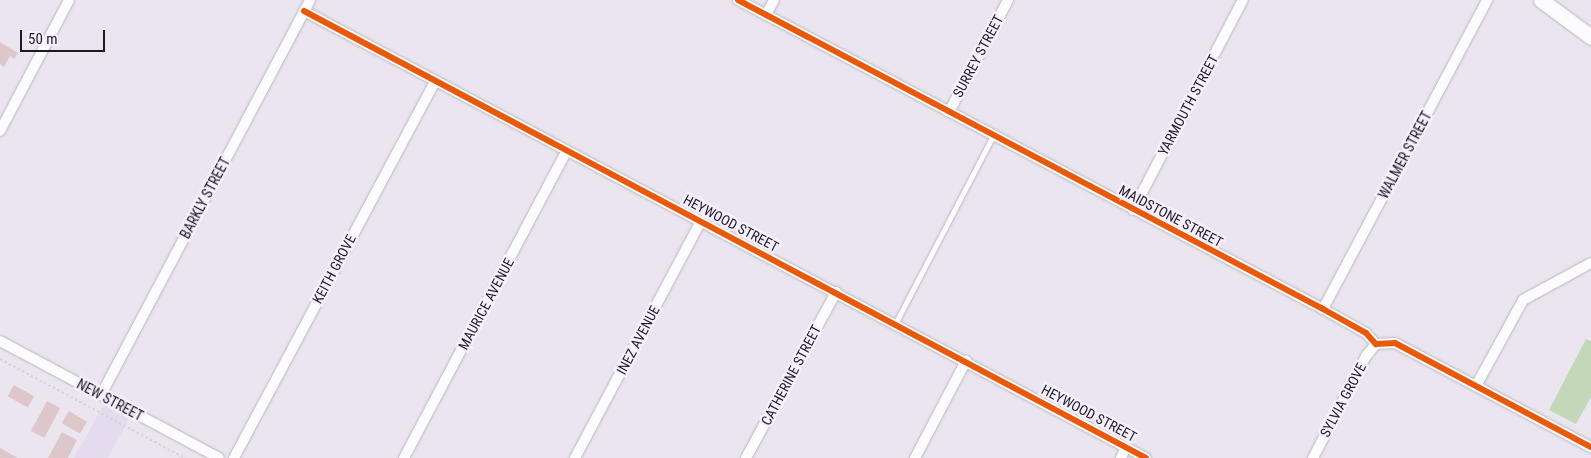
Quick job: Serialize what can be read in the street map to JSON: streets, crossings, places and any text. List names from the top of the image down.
{
  "streets": {
    "street": [
      "SURREY STREET",
      "YARMOUTH STREET",
      "WALMER STREET",
      "BARKLY STREET",
      "MAIDSTONE STREET",
      "HEYWOOD STREET",
      "KEITH GROVE",
      "MAURICE AVENUE",
      "INEZ AVENUE",
      "CATHERINE STREET",
      "NEW STREET",
      "SYLVIA GROVE"
    ]
  },
  "crossings": [
    ["SURREY STREET", "MAIDSTONE STREET"],
    ["YARMOUTH STREET", "MAIDSTONE STREET"],
    ["WALMER STREET", "MAIDSTONE STREET"],
    ["BARKLY STREET", "HEYWOOD STREET"],
    ["BARKLY STREET", "NEW STREET"],
    ["MAIDSTONE STREET", "SYLVIA GROVE"],
    ["HEYWOOD STREET", "KEITH GROVE"],
    ["HEYWOOD STREET", "MAURICE AVENUE"],
    ["HEYWOOD STREET", "INEZ AVENUE"],
    ["HEYWOOD STREET", "CATHERINE STREET"]
  ],
  "scale_bar": "50 m"
}
